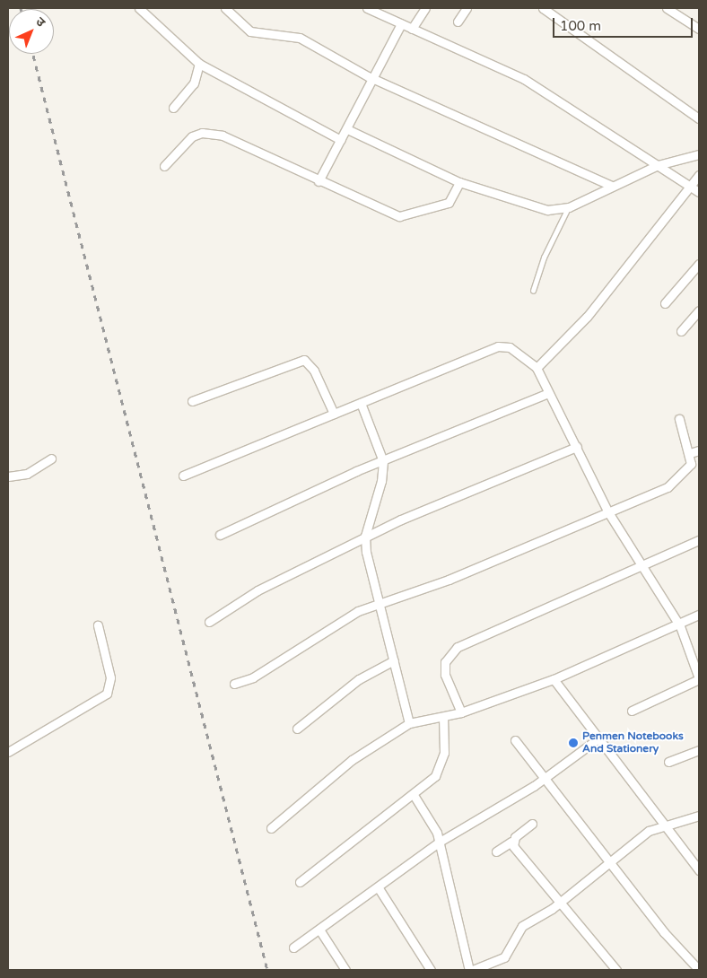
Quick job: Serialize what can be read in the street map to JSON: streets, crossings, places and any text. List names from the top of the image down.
{
  "places": ["Penmen Notebooks And Stationery"],
  "scale_bar": "100 m",
  "north": "top right"
}
